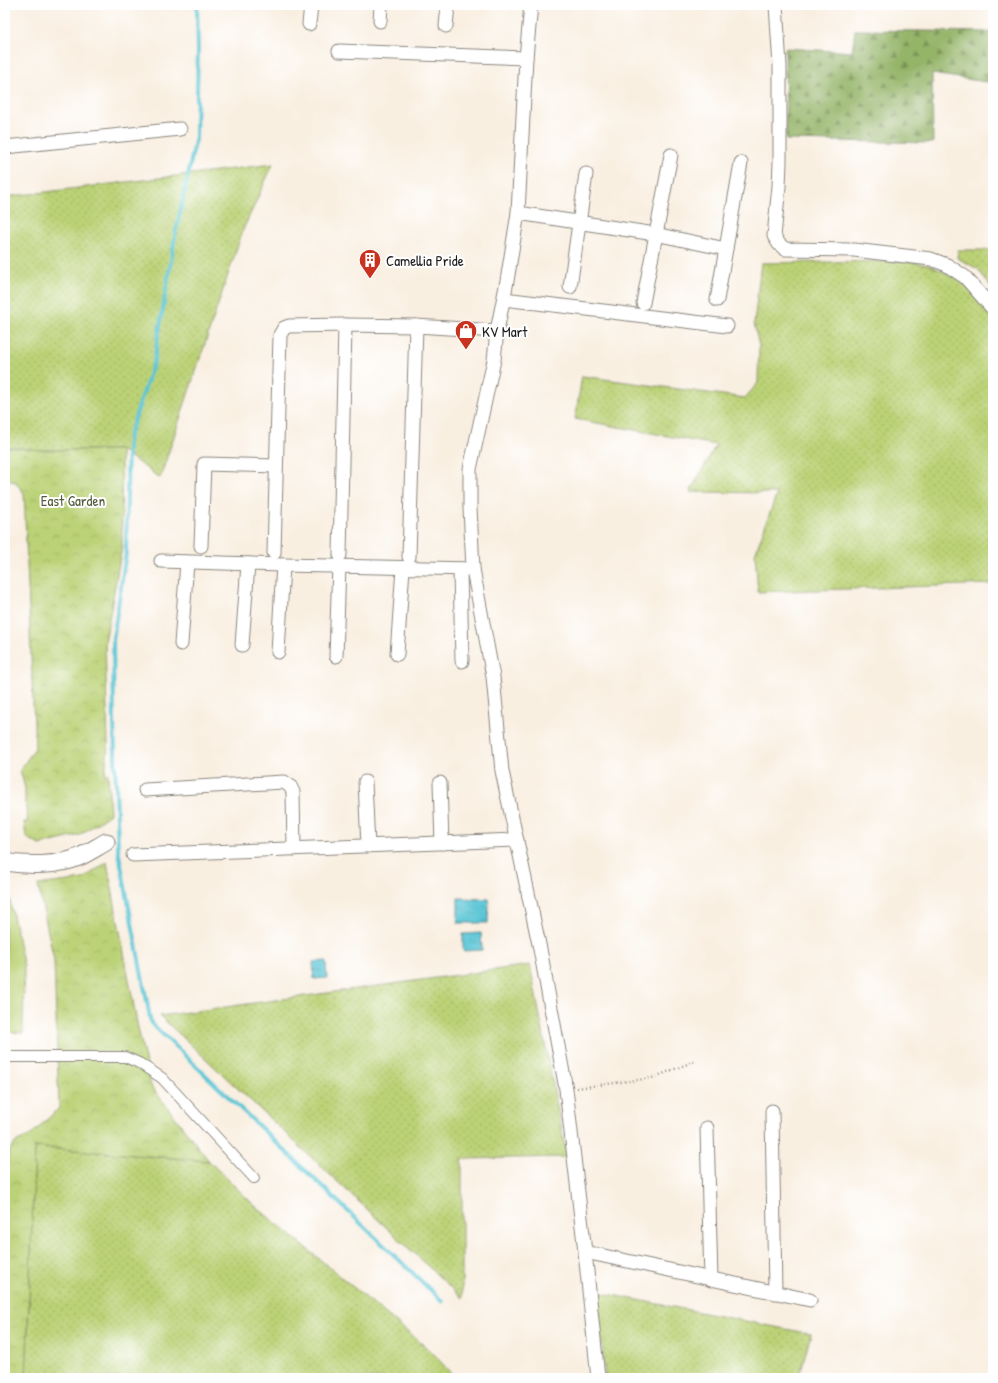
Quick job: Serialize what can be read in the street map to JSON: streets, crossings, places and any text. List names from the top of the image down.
{
  "parks": ["East Garden"],
  "places": {
    "building": ["Camellia Pride"],
    "shop": ["KV Mart"]
  }
}
